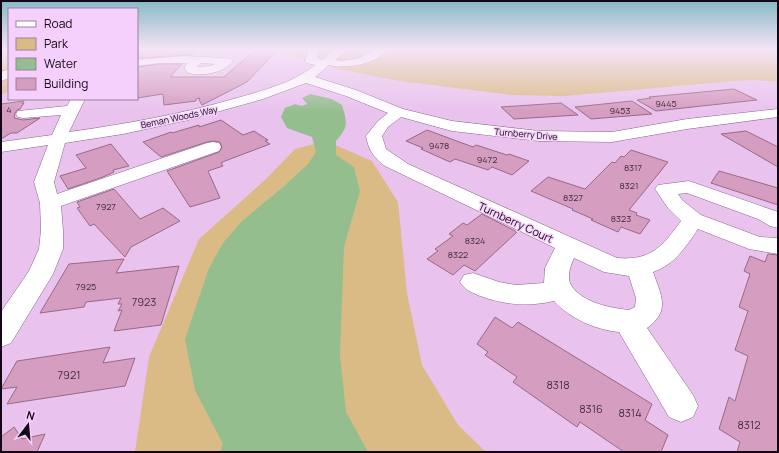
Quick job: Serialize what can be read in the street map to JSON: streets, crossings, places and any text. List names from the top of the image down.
{
  "streets": {
    "street": ["Beman Woods Way", "Turnberry Drive", "Turnberry Court"]
  },
  "crossings": [
    ["Beman Woods Way", "Turnberry Drive"],
    ["Turnberry Drive", "Turnberry Court"]
  ],
  "house_numbers": [
    "9445",
    "4",
    "9453",
    "9478",
    "9472",
    "8317",
    "8321",
    "8327",
    "7927",
    "8323",
    "8324",
    "8322",
    "7925",
    "7923",
    "7921",
    "8318",
    "8316",
    "8314",
    "8312"
  ],
  "legend": [
    "Road",
    "Park",
    "Water",
    "Building"
  ],
  "north": "top"
}
